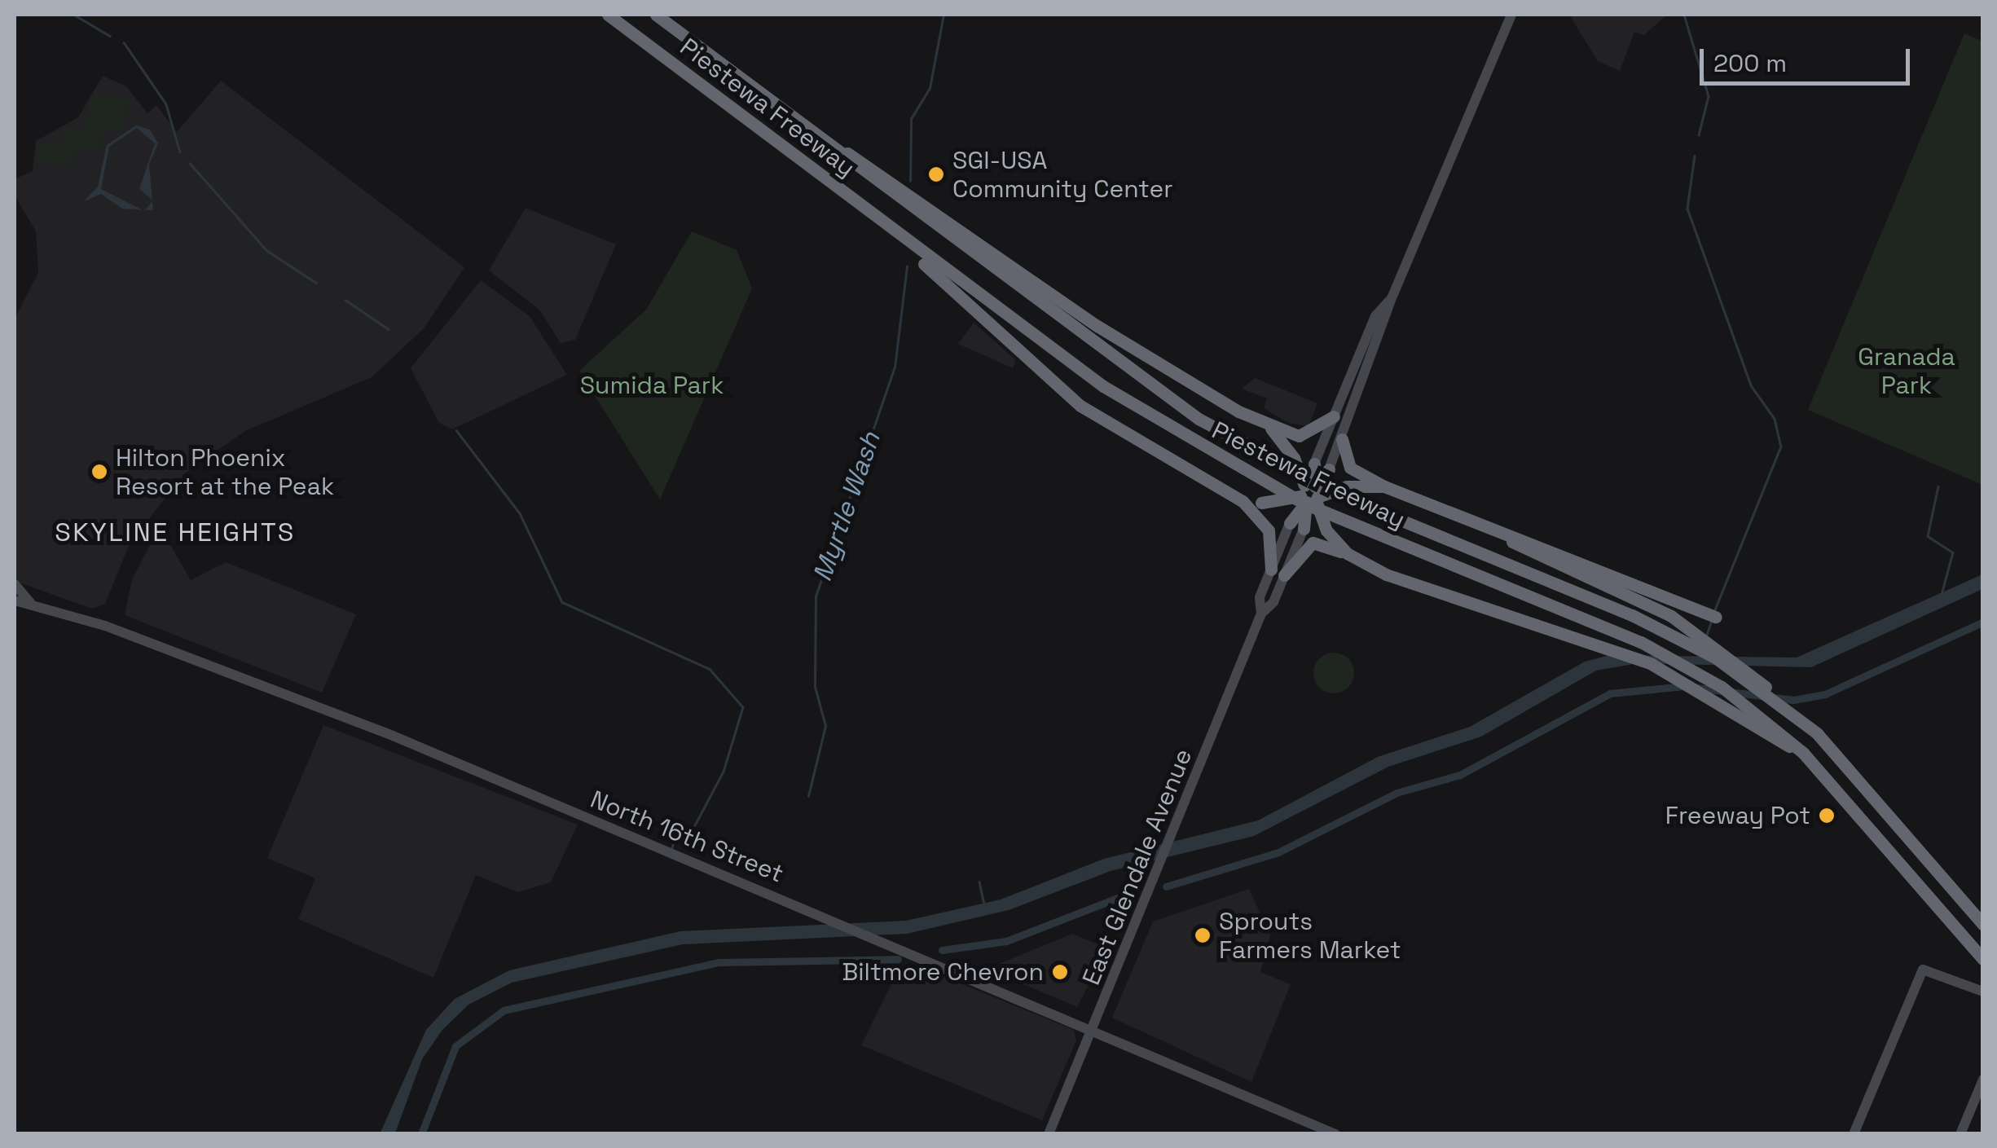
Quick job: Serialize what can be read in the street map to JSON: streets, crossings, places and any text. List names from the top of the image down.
{
  "streets": {
    "highway": ["Piestewa Freeway"],
    "main road": ["North 16th Street", "East Glendale Avenue"]
  },
  "crossings": [
    ["North 16th Street", "East Glendale Avenue"]
  ],
  "districts": ["SKYLINE HEIGHTS"],
  "water": ["Myrtle Wash"],
  "parks": ["Granada Park", "Sumida Park"],
  "places": [
    "SGI-USA Community Center",
    "Hilton Phoenix Resort at the Peak",
    "Freeway Pot",
    "Sprouts Farmers Market",
    "Biltmore Chevron"
  ],
  "scale_bar": "200 m"
}
